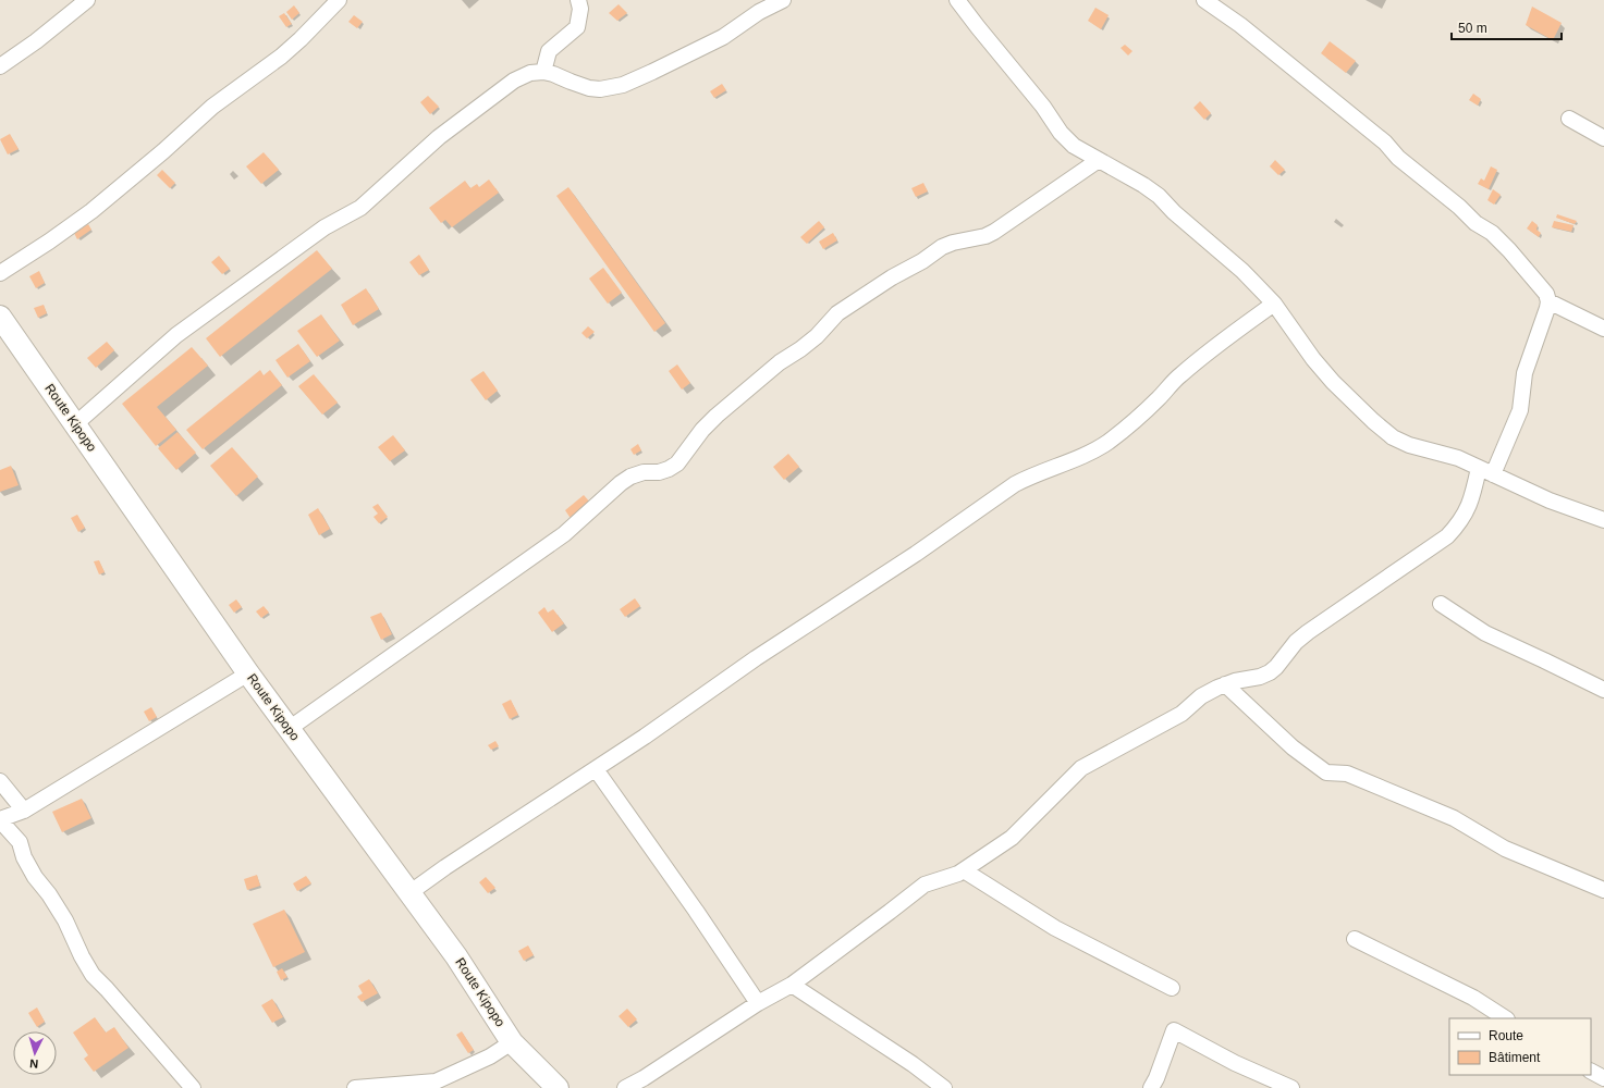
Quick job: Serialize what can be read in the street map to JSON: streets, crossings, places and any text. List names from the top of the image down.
{
  "streets": {
    "main road": ["Route Kipopo"]
  },
  "legend": ["Route", "Bâtiment"],
  "scale_bar": "50 m",
  "north": "bottom"
}
